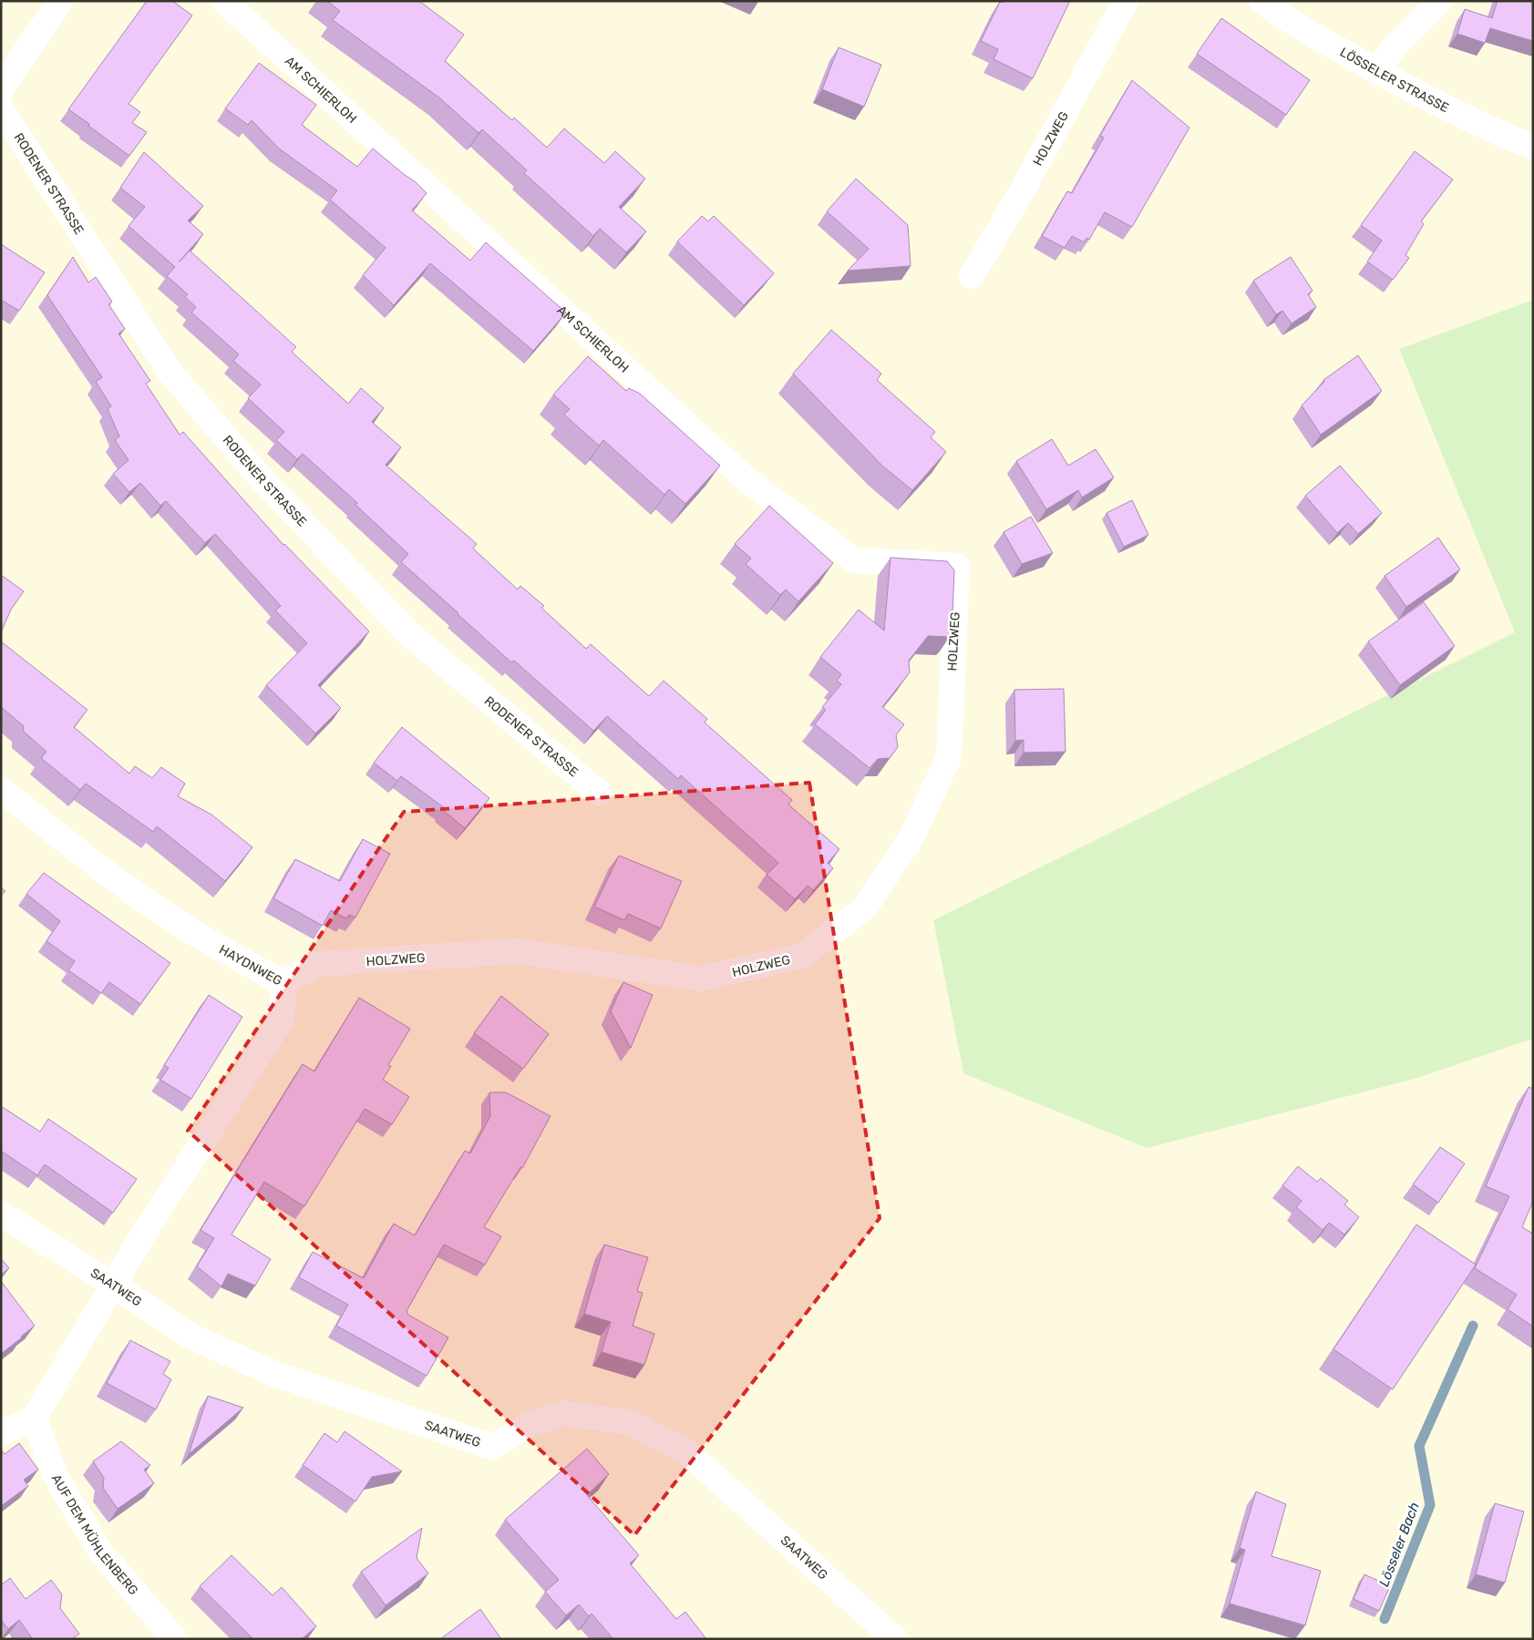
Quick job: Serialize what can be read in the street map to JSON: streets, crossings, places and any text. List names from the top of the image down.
{
  "streets": {
    "street": [
      "LÖSSELER STRASSE",
      "AM SCHIERLOH",
      "HOLZWEG",
      "RODENER STRASSE",
      "HAYDNWEG",
      "SAATWEG",
      "AUF DEM MÜHLENBERG"
    ]
  },
  "crossings": [
    ["AM SCHIERLOH", "HOLZWEG"],
    ["HOLZWEG", "HAYDNWEG"],
    ["HAYDNWEG", "SAATWEG"]
  ],
  "water": ["Lösseler Bach"]
}
